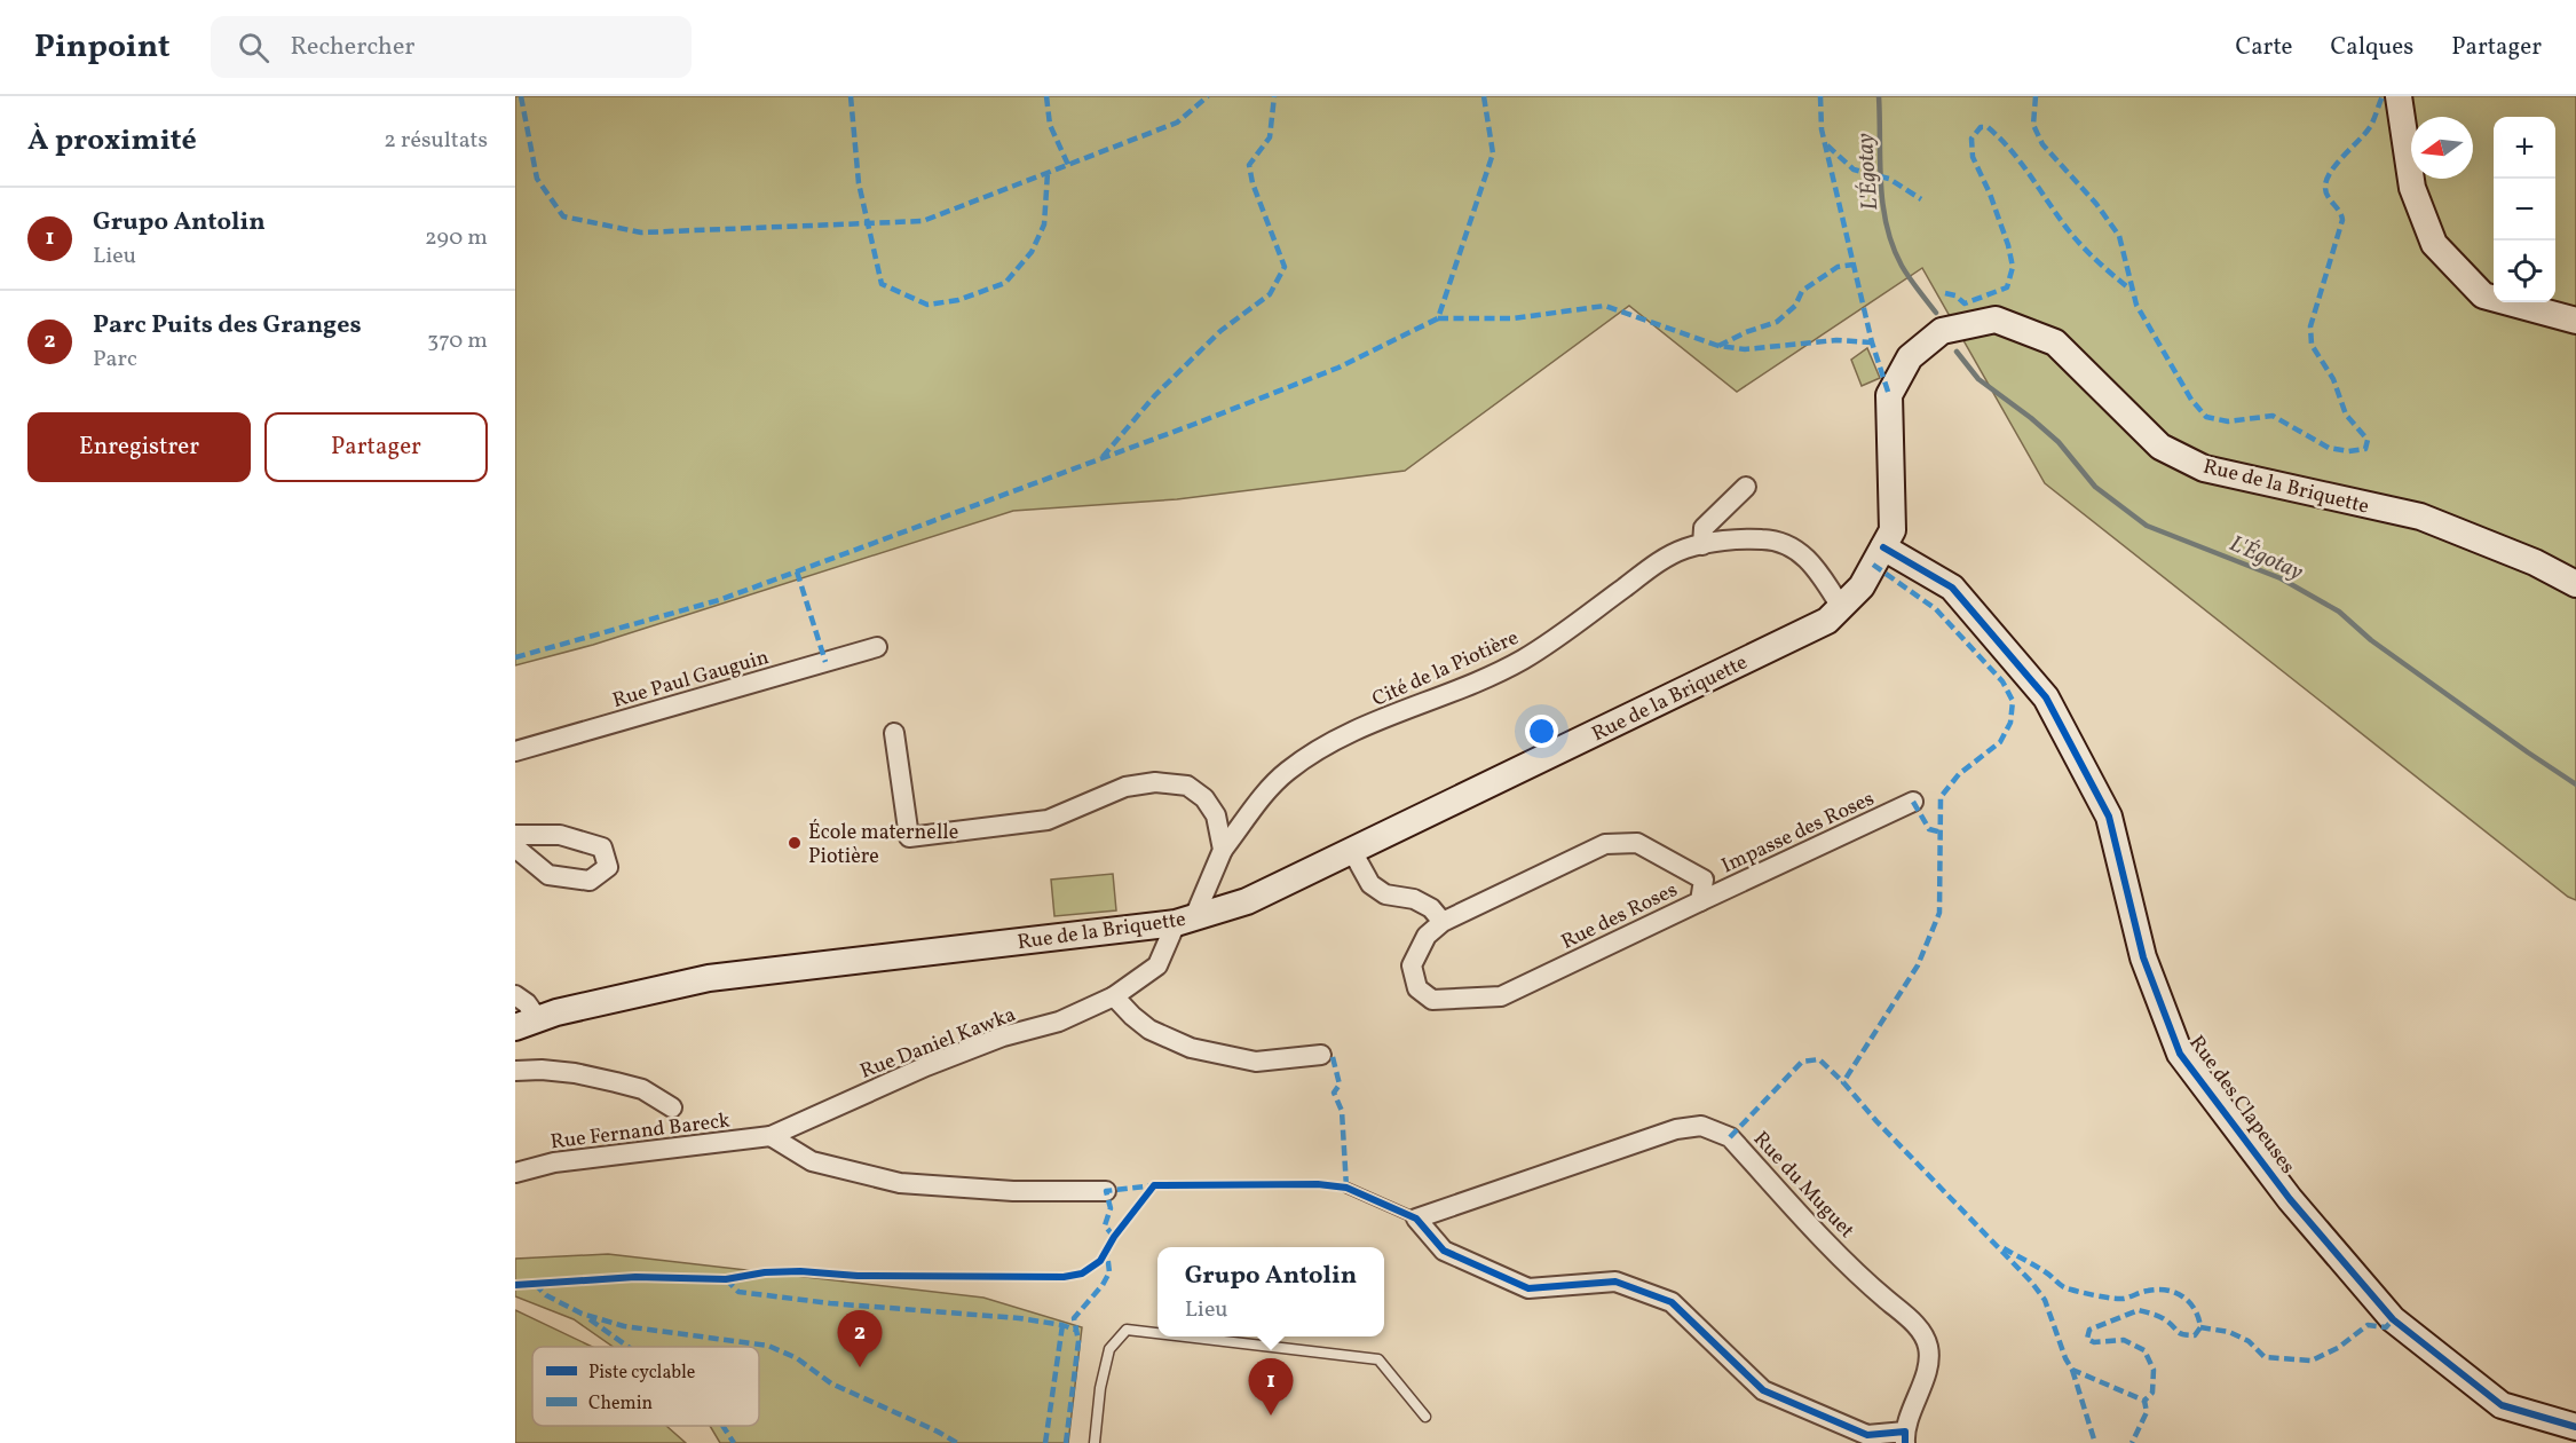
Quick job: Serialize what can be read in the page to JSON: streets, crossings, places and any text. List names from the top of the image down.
{
  "streets": {
    "main road": ["Rue de la Briquette", "Rue des Clapeuses"],
    "street": [
      "Cité de la Piotière",
      "Rue Paul Gauguin",
      "Impasse des Roses",
      "Rue des Roses",
      "Rue Daniel Kawka",
      "Rue Fernand Bareck",
      "Rue du Muguet"
    ]
  },
  "crossings": [
    ["Rue de la Briquette", "Cité de la Piotière"],
    ["Rue de la Briquette", "Rue Daniel Kawka"],
    ["Rue de la Briquette", "Rue des Clapeuses"],
    ["Cité de la Piotière", "Rue Daniel Kawka"],
    ["Impasse des Roses", "Rue des Roses"],
    ["Rue Daniel Kawka", "Rue Fernand Bareck"]
  ],
  "water": ["L'Égotay"],
  "places": ["École maternelle Piotière"],
  "legend": ["Piste cyclable", "Chemin"],
  "north": "left",
  "page": {
    "header": "Pinpoint",
    "search": "Rechercher",
    "nav": ["Carte", "Calques", "Partager"],
    "heading": ["À proximité", "2 résultats"],
    "map_buttons": ["+", "−"],
    "list": [
      {
        "mark": "1",
        "name": "Grupo Antolin",
        "note": "Lieu",
        "value": "290 m"
      },
      {
        "mark": "2",
        "name": "Parc Puits des Granges",
        "note": "Parc",
        "value": "370 m"
      }
    ],
    "buttons": ["Enregistrer", "Partager"],
    "popup": ["Grupo Antolin", "Lieu"],
    "pins": ["2", "1"]
  }
}
